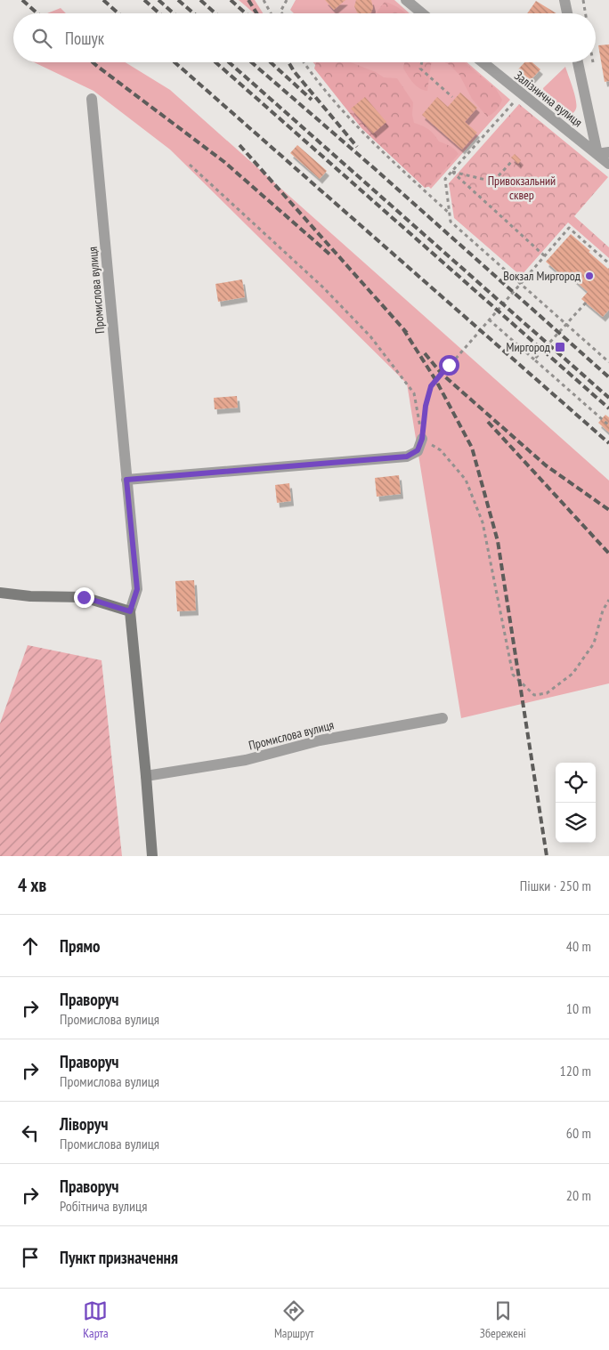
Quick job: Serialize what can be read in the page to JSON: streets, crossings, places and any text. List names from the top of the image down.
{
  "streets": {
    "street": ["Залізнична вулиця", "Промислова вулиця"]
  },
  "parks": ["Привокзальний сквер"],
  "places": {
    "other": ["Вокзал Миргород"],
    "transit": ["Миргород"]
  },
  "page": {
    "search": "Пошук",
    "heading": ["4 хв", "Пішки · 250 m"],
    "list": [
      ["Прямо", "40 m"],
      ["Праворуч", "Промислова вулиця", "10 m"],
      ["Праворуч", "Промислова вулиця", "120 m"],
      ["Ліворуч", "Промислова вулиця", "60 m"],
      ["Праворуч", "Робітнича вулиця", "20 m"],
      "Пункт призначення"
    ],
    "nav": ["Карта", "Маршрут", "Збережені"]
  }
}
